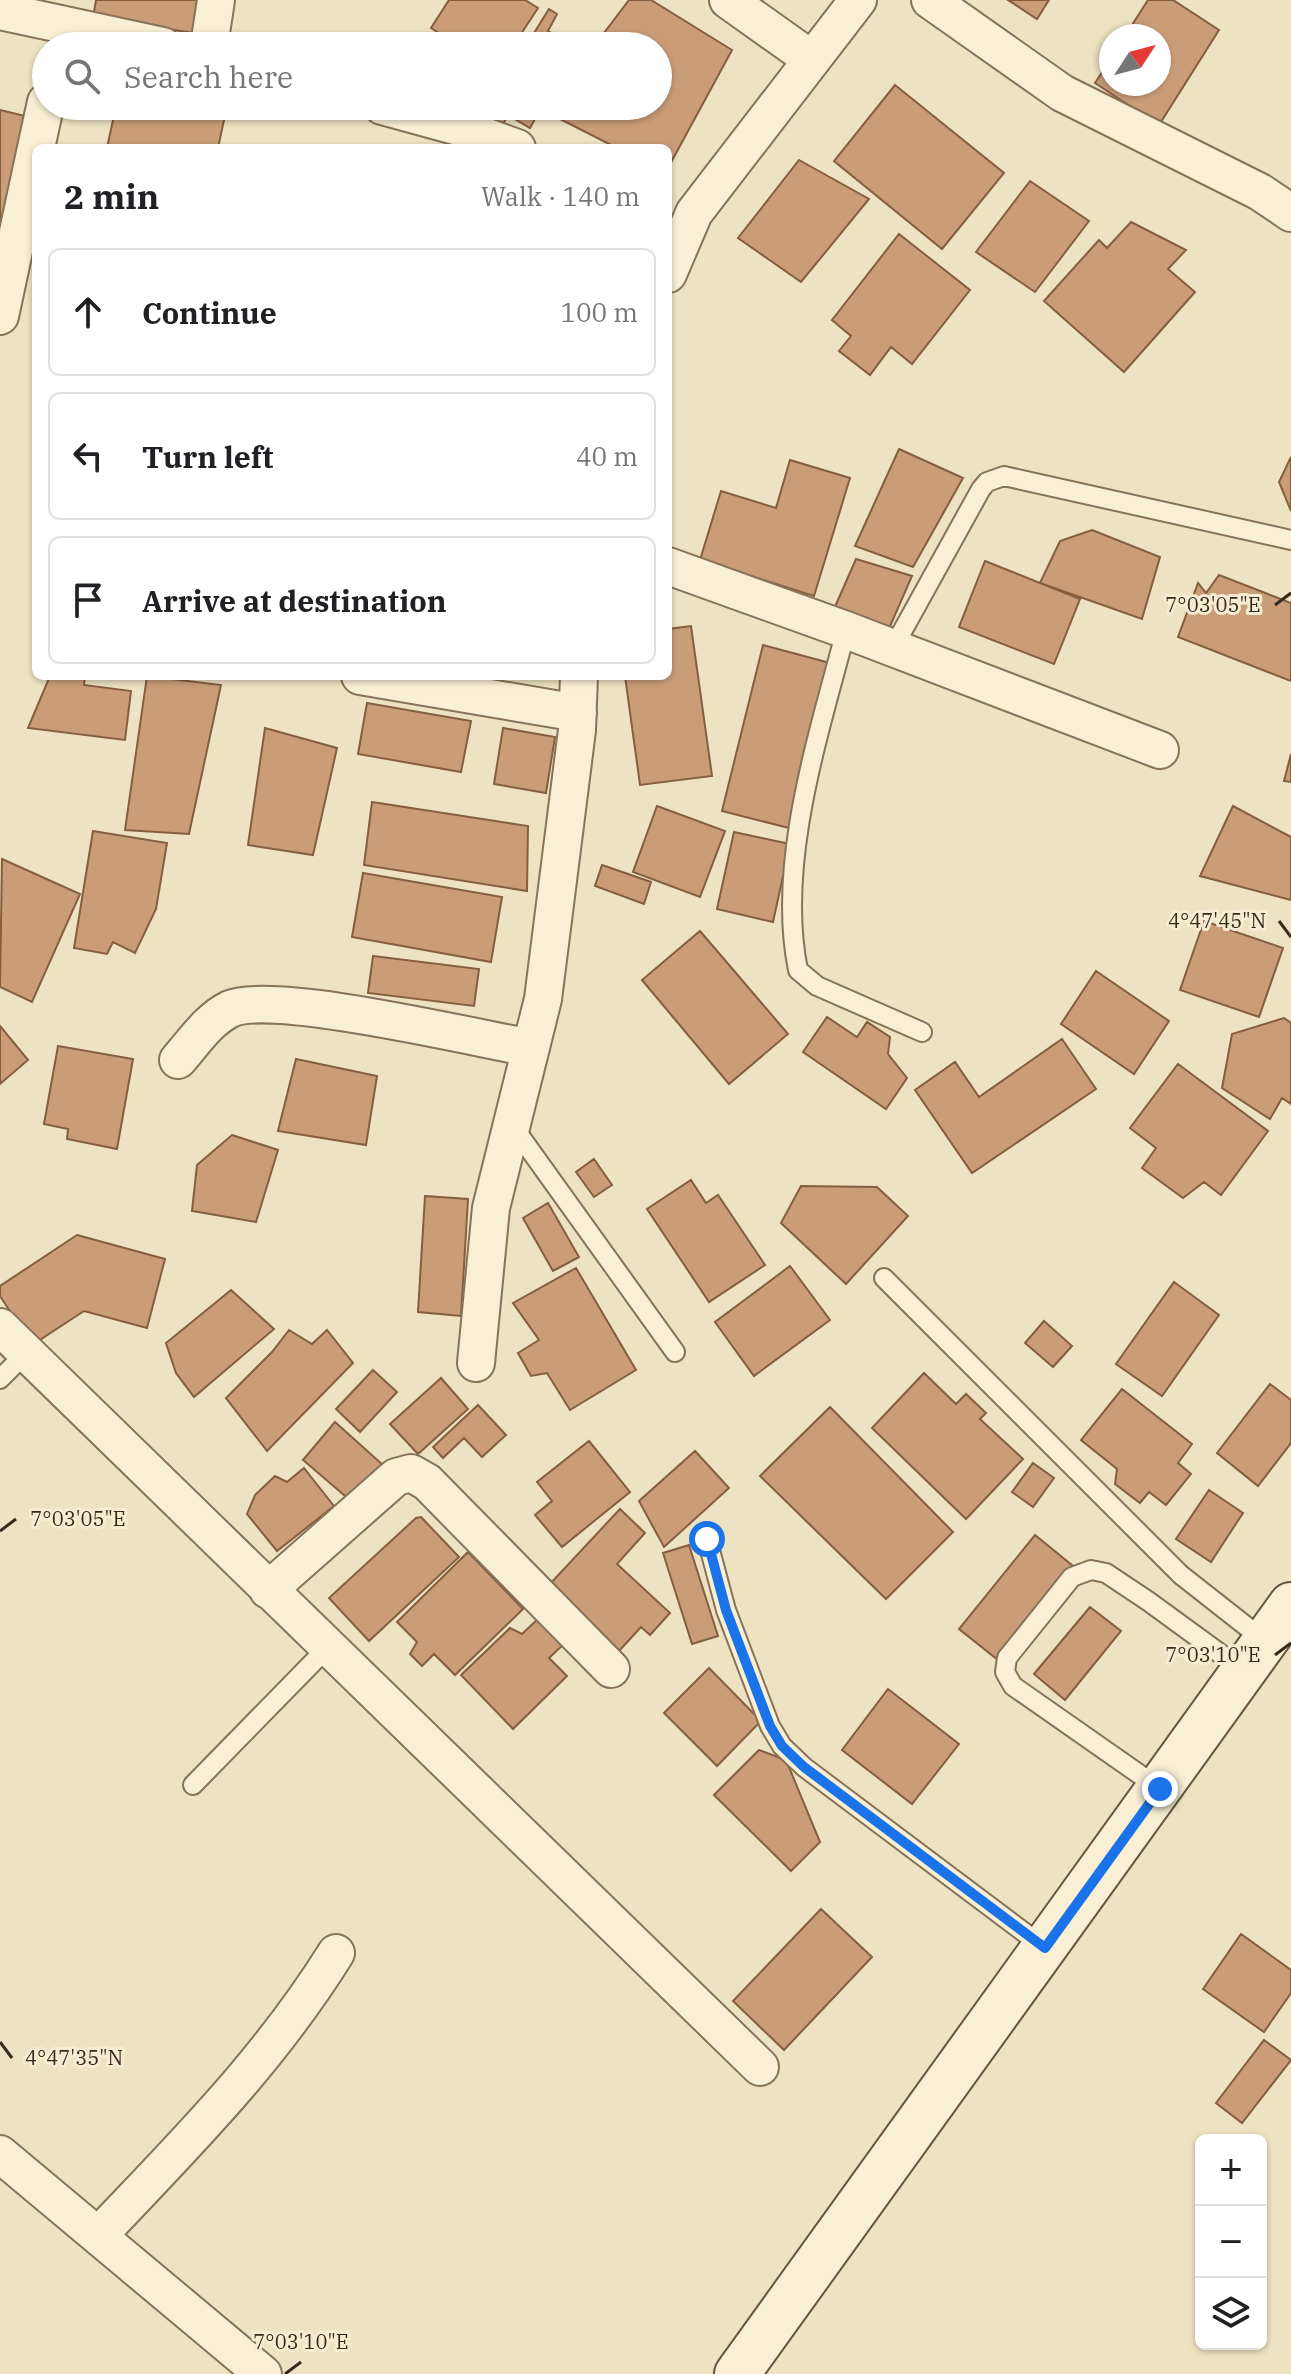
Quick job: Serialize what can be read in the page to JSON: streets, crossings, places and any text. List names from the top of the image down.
{
  "north": "top right",
  "page": {
    "search": "Search here",
    "heading": ["2 min", "Walk · 140 m"],
    "list": [
      ["Continue", "100 m"],
      ["Turn left", "40 m"],
      "Arrive at destination"
    ],
    "map_buttons": ["+", "−"]
  },
  "coordinates": [
    "7°03'05\"E",
    "4°47'45\"N",
    "7°03'10\"E",
    "4°47'35\"N"
  ]
}
